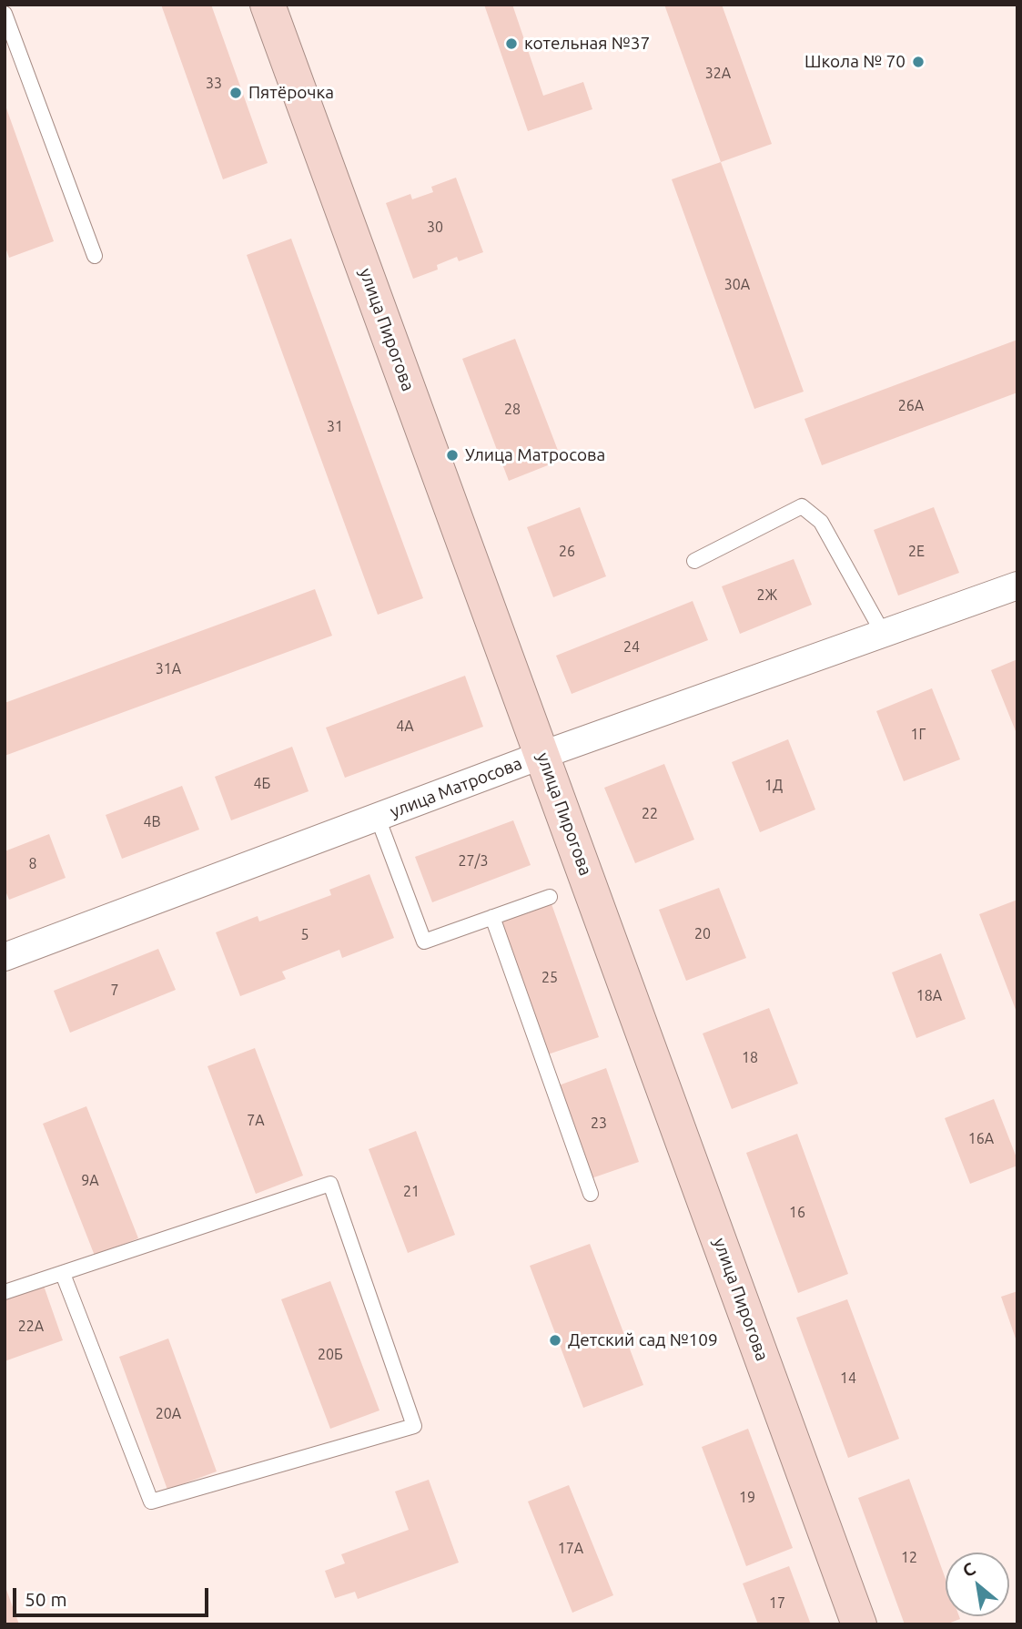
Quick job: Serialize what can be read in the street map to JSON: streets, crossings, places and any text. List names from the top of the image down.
{
  "streets": {
    "street": ["улица Пирогова", "улица Матросова"]
  },
  "crossings": [
    ["улица Пирогова", "улица Матросова"]
  ],
  "places": [
    "котельная №37",
    "Школа № 70",
    "Пятёрочка",
    "Улица Матросова",
    "Детский сад №109"
  ],
  "house_numbers": [
    "32А",
    "33",
    "30",
    "30А",
    "26А",
    "28",
    "31",
    "26",
    "2Е",
    "2Ж",
    "24",
    "31А",
    "4А",
    "1Г",
    "4Б",
    "1Д",
    "22",
    "4В",
    "27/3",
    "8",
    "20",
    "5",
    "25",
    "7",
    "18А",
    "18",
    "7А",
    "23",
    "16А",
    "9А",
    "21",
    "16",
    "22А",
    "20Б",
    "14",
    "20А",
    "19",
    "17А",
    "12",
    "17"
  ],
  "scale_bar": "50 m",
  "north": "top left"
}
